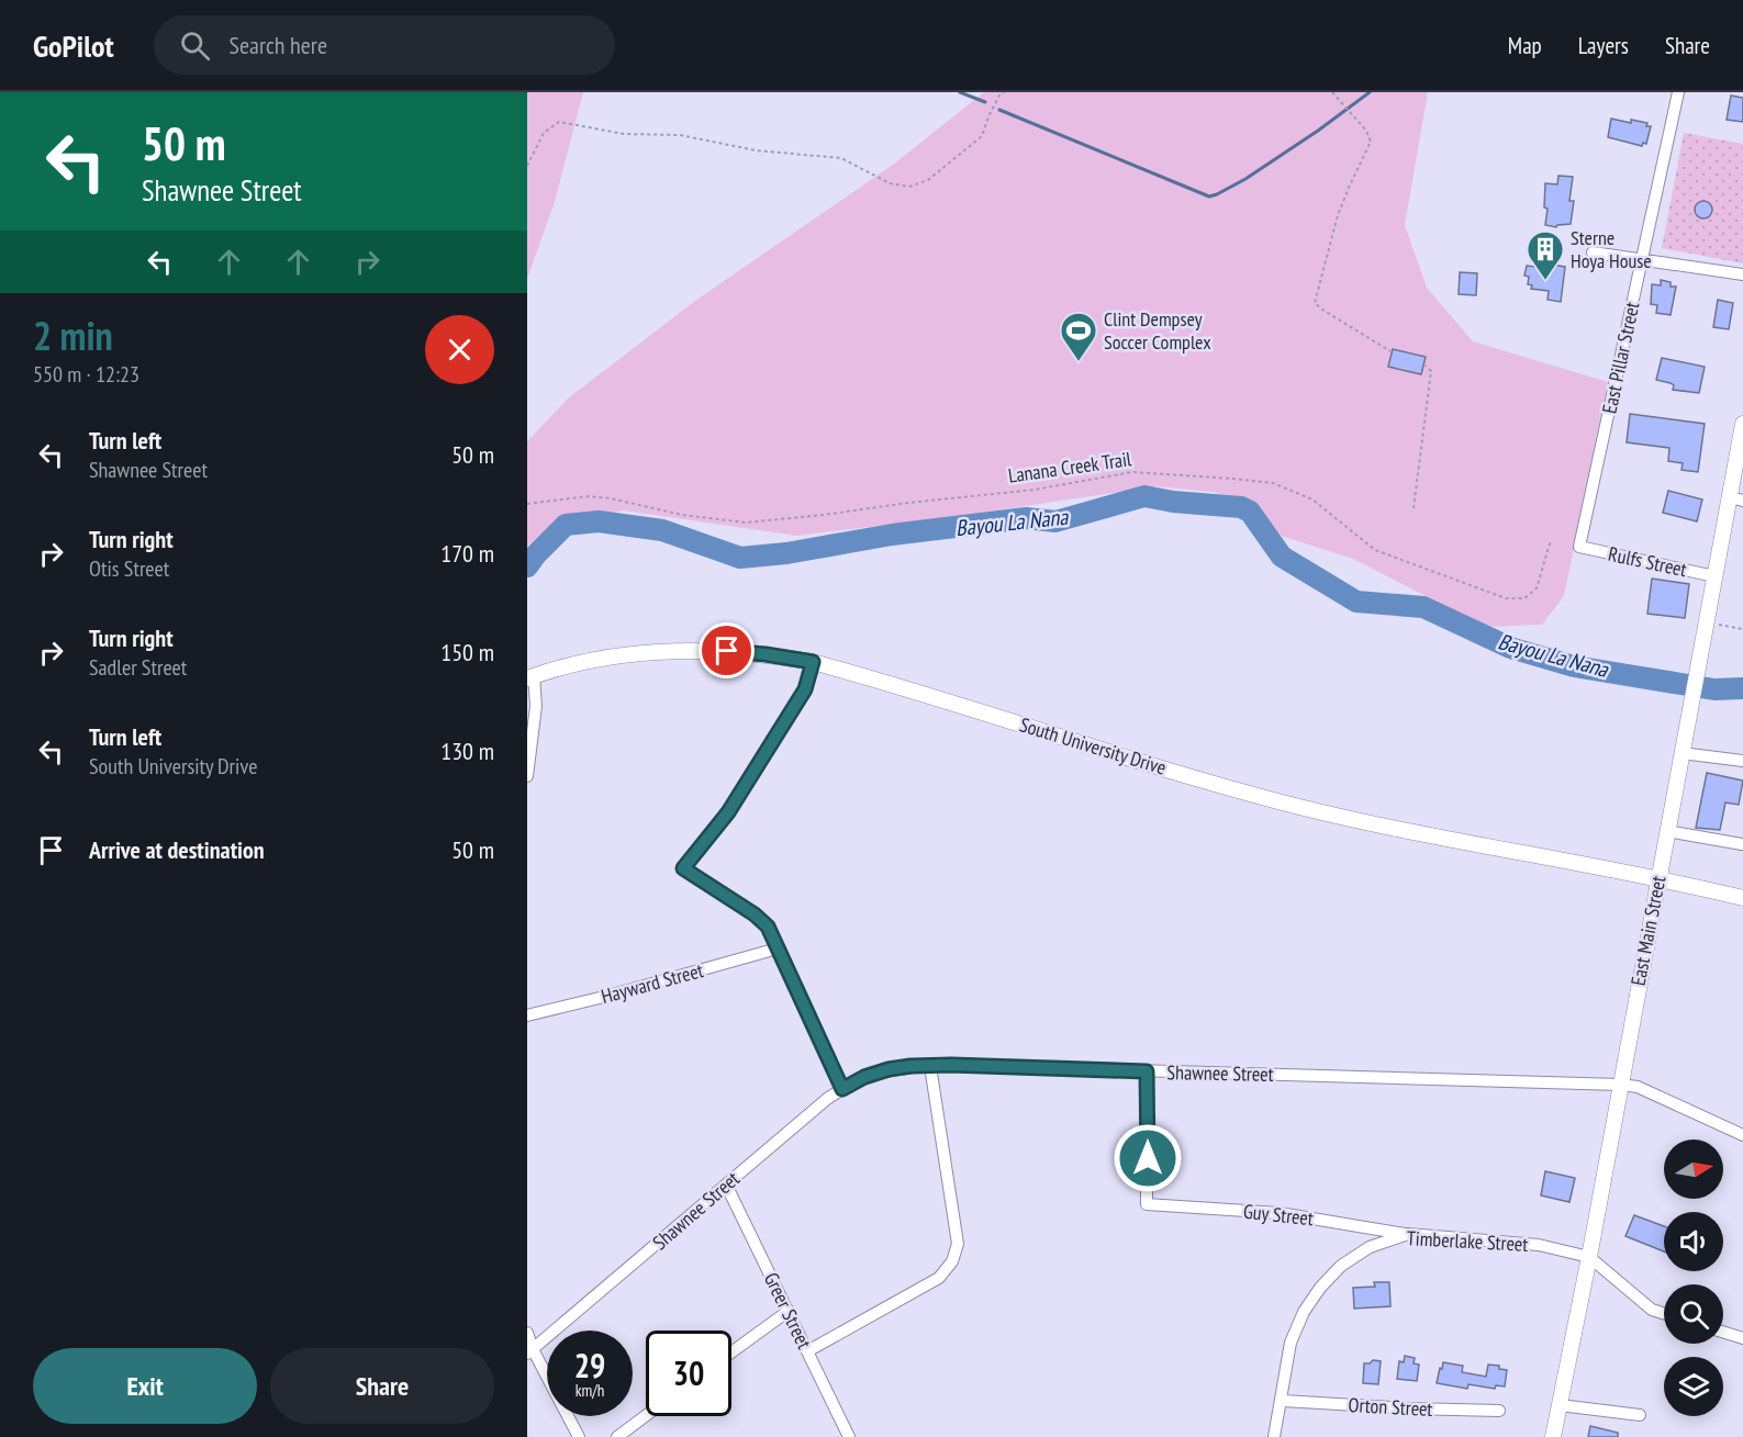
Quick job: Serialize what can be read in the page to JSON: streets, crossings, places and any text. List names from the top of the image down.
{
  "streets": {
    "main road": ["South University Drive", "East Main Street"],
    "street": [
      "East Pillar Street",
      "Rulfs Street",
      "Hayward Street",
      "Shawnee Street",
      "Guy Street",
      "Timberlake Street",
      "Greer Street",
      "Orton Street"
    ],
    "path": ["Lanana Creek Trail"]
  },
  "crossings": [
    ["East Pillar Street", "Rulfs Street"],
    ["Rulfs Street", "East Main Street"],
    ["South University Drive", "East Main Street"],
    ["East Main Street", "Shawnee Street"],
    ["East Main Street", "Timberlake Street"],
    ["Shawnee Street", "Guy Street"],
    ["Shawnee Street", "Greer Street"],
    ["Guy Street", "Timberlake Street"],
    ["Timberlake Street", "Orton Street"]
  ],
  "water": ["Bayou La Nana"],
  "places": {
    "building": ["Sterne Hoya House"],
    "sports": ["Clint Dempsey Soccer Complex"]
  },
  "north": "right",
  "page": {
    "header": "GoPilot",
    "search": "Search here",
    "nav": ["Map", "Layers", "Share"],
    "turn": ["50 m", "Shawnee Street"],
    "heading": ["2 min", "550 m · 12:23"],
    "list": [
      {
        "name": "Turn left",
        "note": "Shawnee Street",
        "value": "50 m"
      },
      {
        "name": "Turn right",
        "note": "Otis Street",
        "value": "170 m"
      },
      {
        "name": "Turn right",
        "note": "Sadler Street",
        "value": "150 m"
      },
      {
        "name": "Turn left",
        "note": "South University Drive",
        "value": "130 m"
      },
      {
        "name": "Arrive at destination",
        "value": "50 m"
      }
    ],
    "speed": "29 km/h",
    "limit": "30",
    "buttons": ["Exit", "Share"]
  }
}
